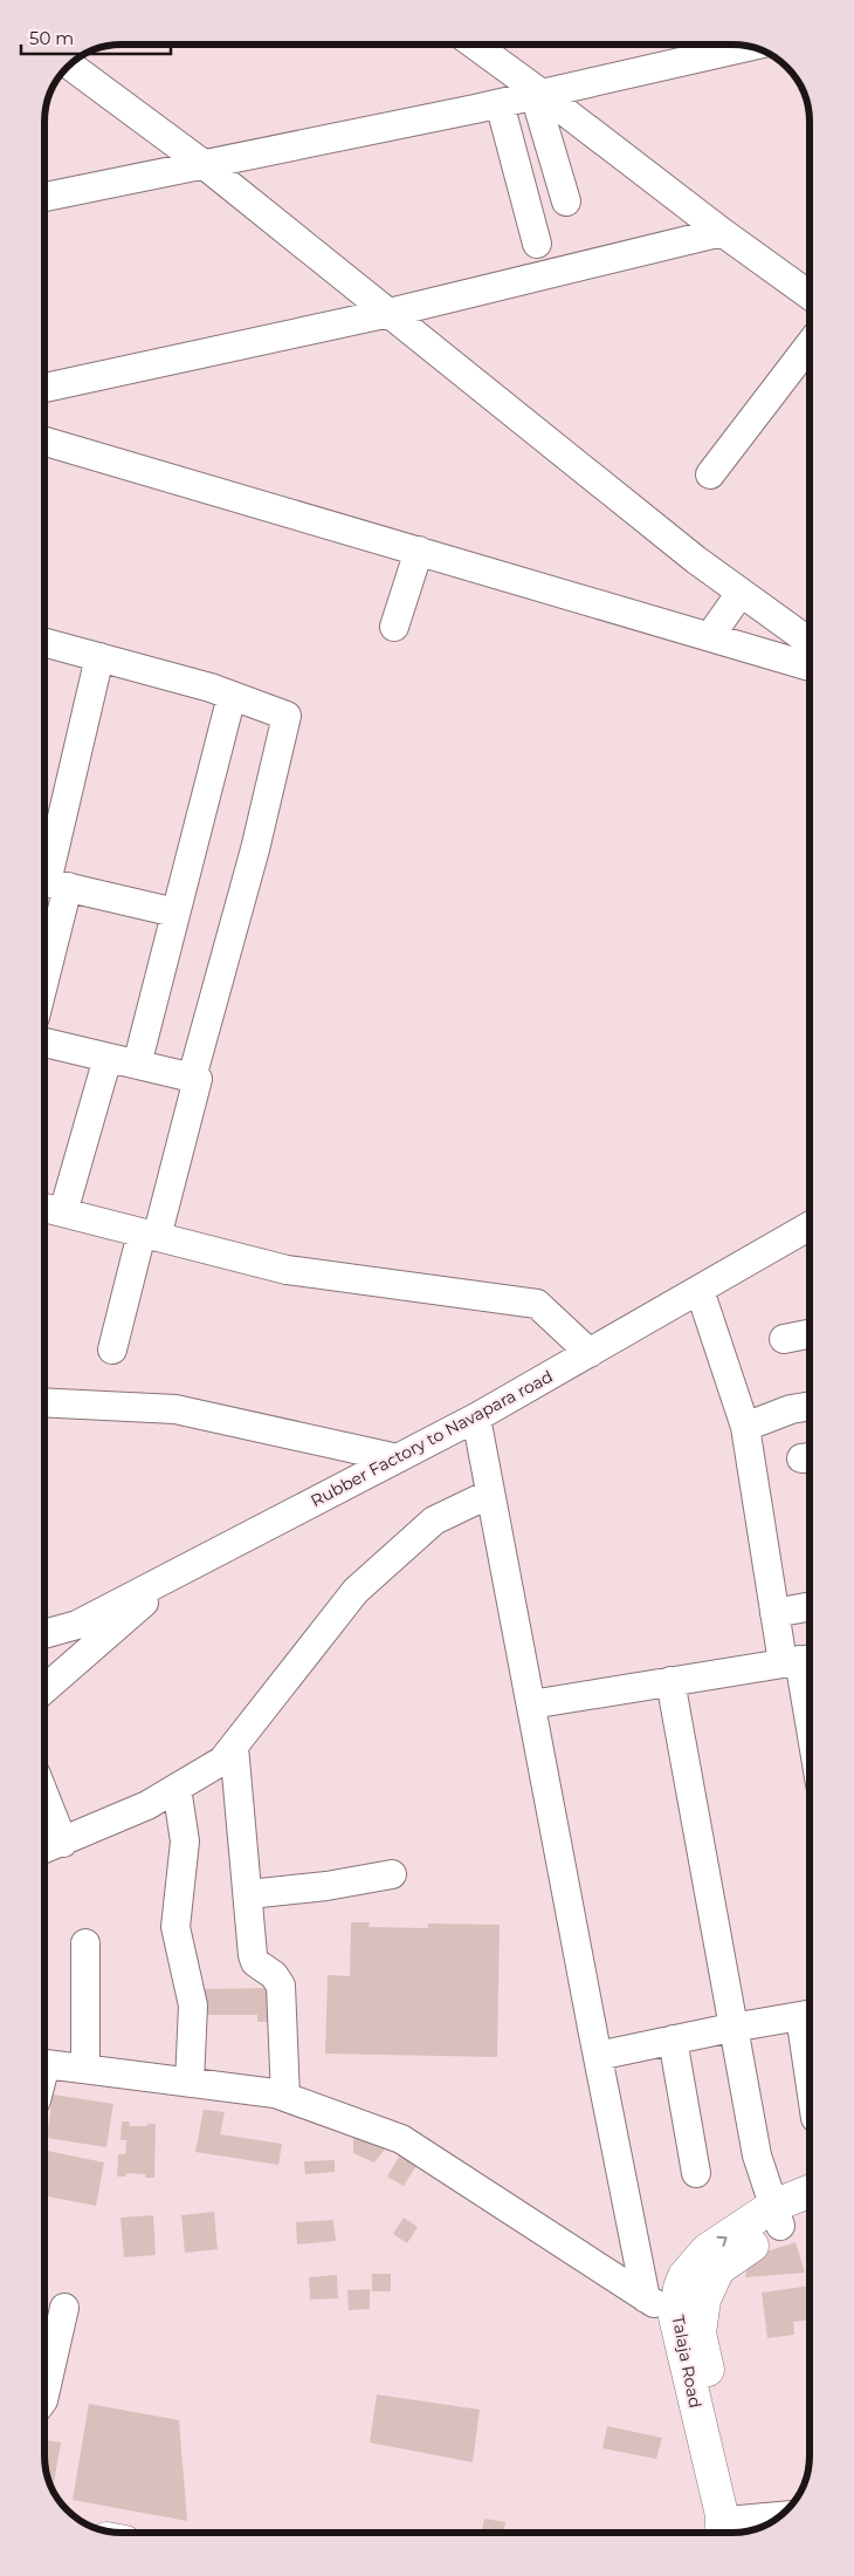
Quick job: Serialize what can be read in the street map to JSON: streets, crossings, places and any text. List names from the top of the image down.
{
  "streets": {
    "main road": ["Talaja Road"],
    "street": ["Rubber Factory to Navapara road"]
  },
  "scale_bar": "50 m"
}
